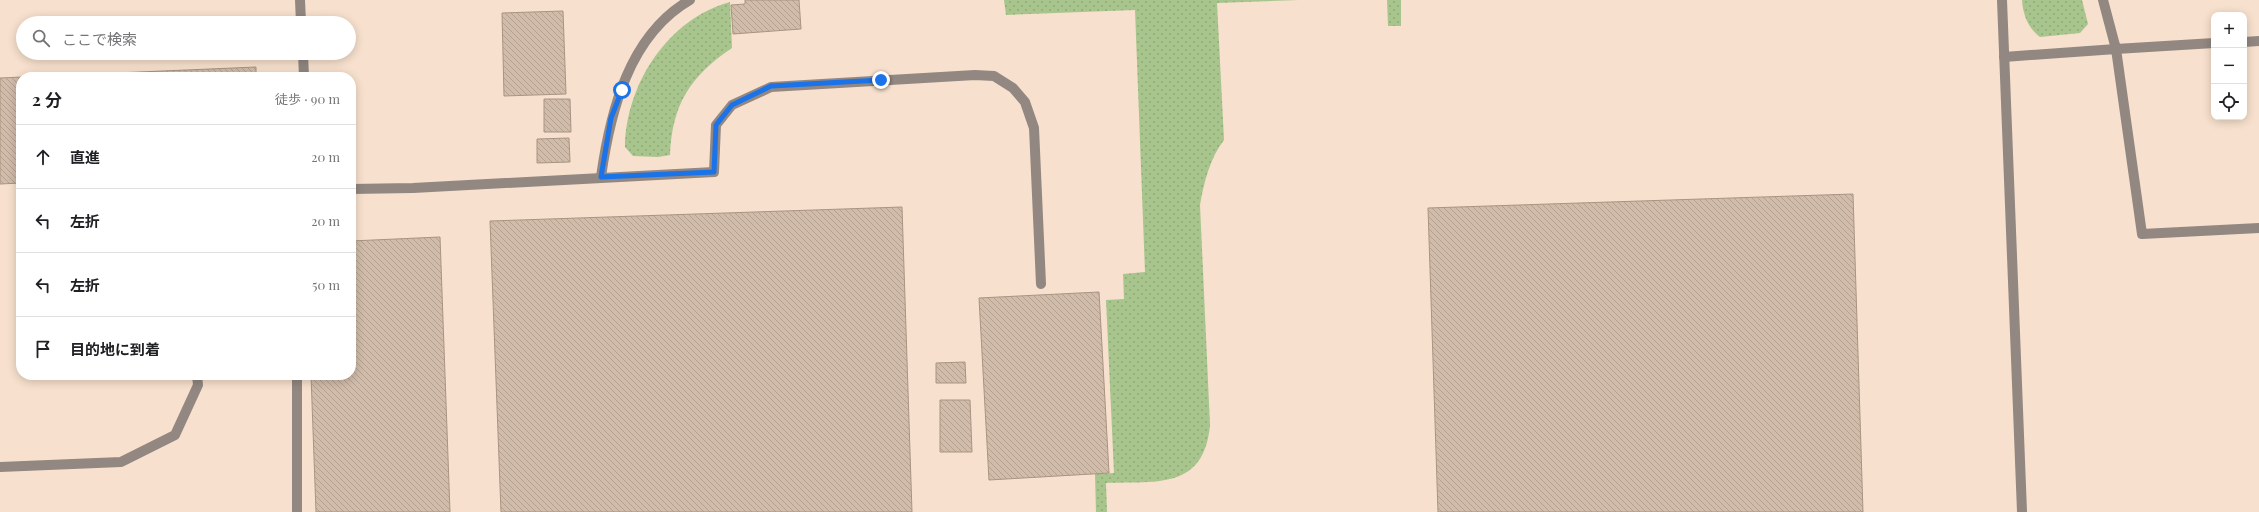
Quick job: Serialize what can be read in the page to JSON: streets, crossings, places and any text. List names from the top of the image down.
{
  "page": {
    "map_buttons": ["+", "−"],
    "search": "ここで検索",
    "heading": ["2 分", "徒歩 · 90 m"],
    "list": [
      ["直進", "20 m"],
      ["左折", "20 m"],
      ["左折", "50 m"],
      "目的地に到着"
    ]
  }
}
